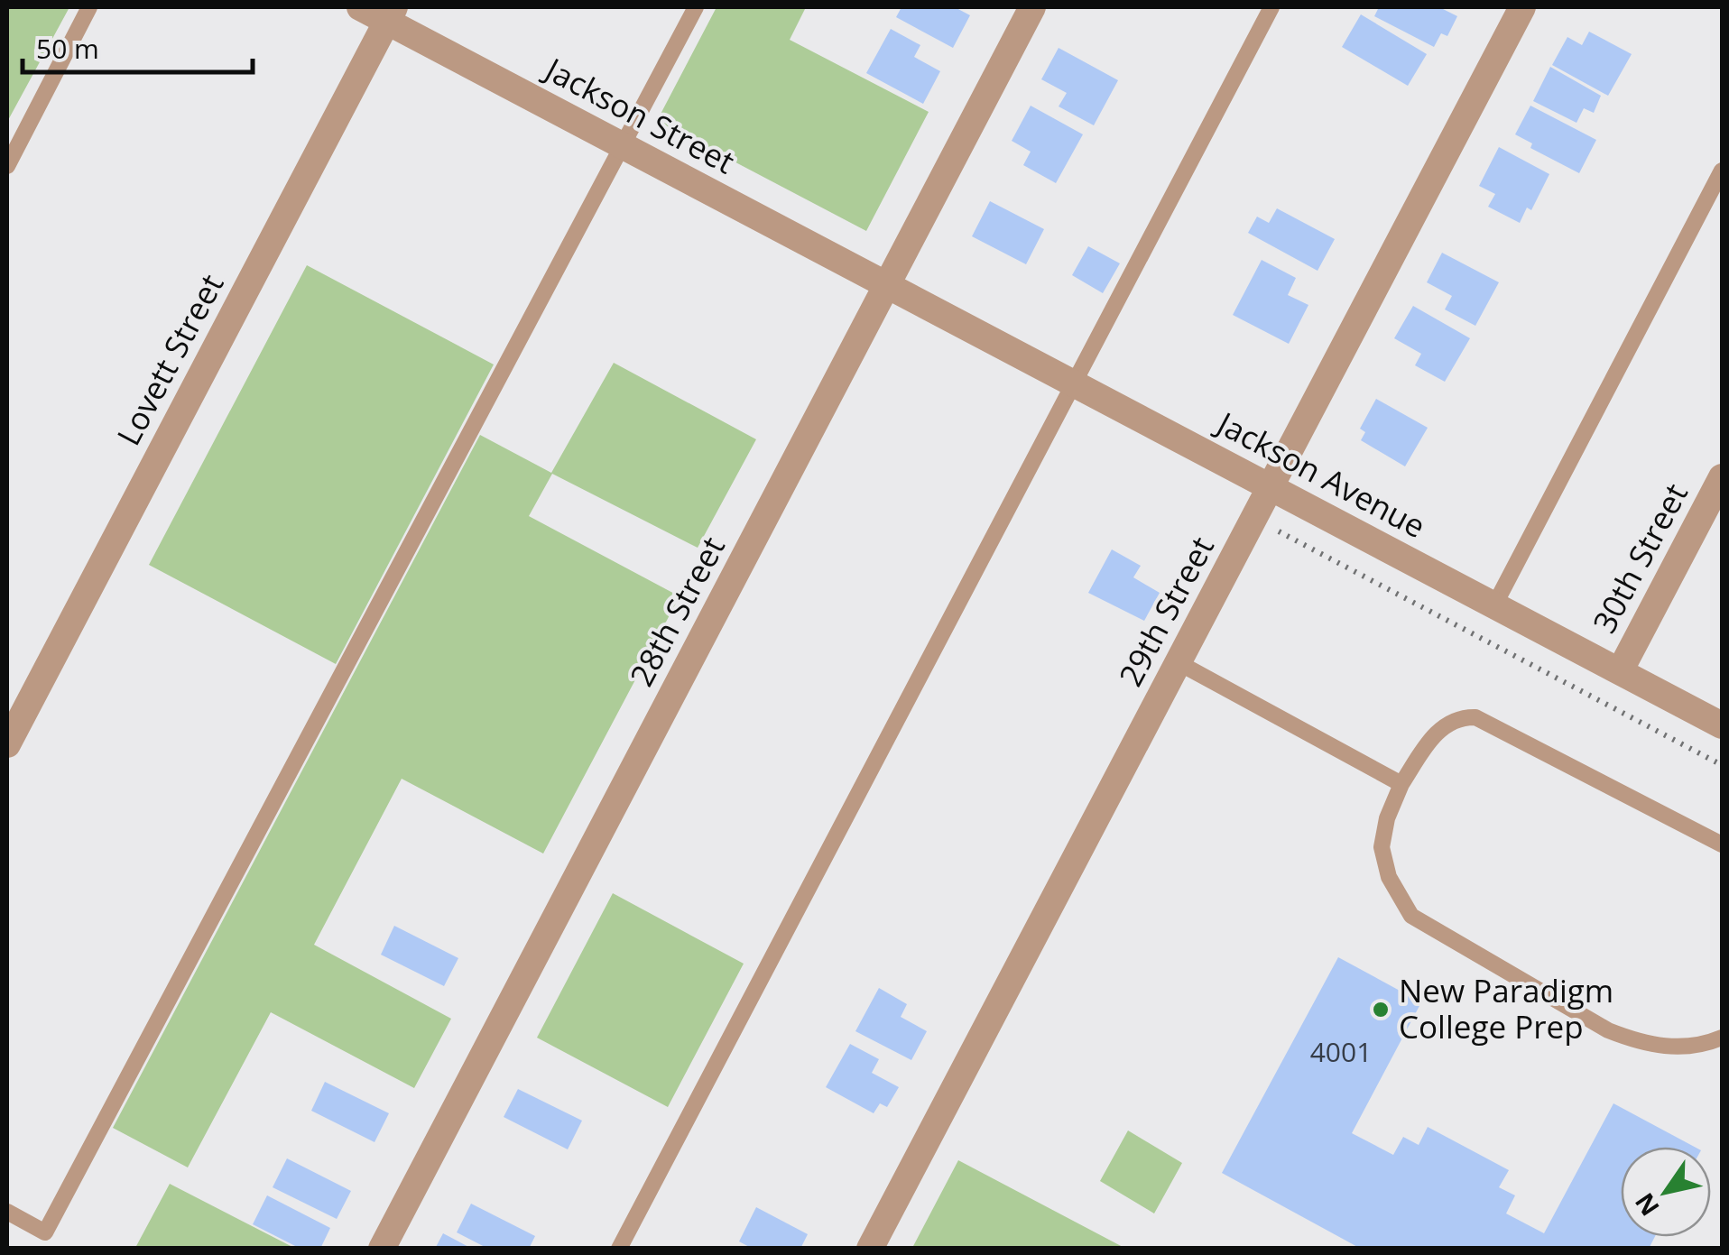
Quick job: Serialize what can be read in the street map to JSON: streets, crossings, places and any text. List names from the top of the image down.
{
  "streets": {
    "street": [
      "Jackson Street",
      "Lovett Street",
      "Jackson Avenue",
      "30th Street",
      "28th Street",
      "29th Street"
    ]
  },
  "crossings": [
    ["Jackson Street", "Lovett Street"],
    ["Jackson Street", "Jackson Avenue"],
    ["Jackson Street", "28th Street"],
    ["Jackson Avenue", "30th Street"],
    ["Jackson Avenue", "28th Street"],
    ["Jackson Avenue", "29th Street"]
  ],
  "places": ["New Paradigm College Prep"],
  "house_numbers": ["4001"],
  "scale_bar": "50 m",
  "north": "bottom left"
}
